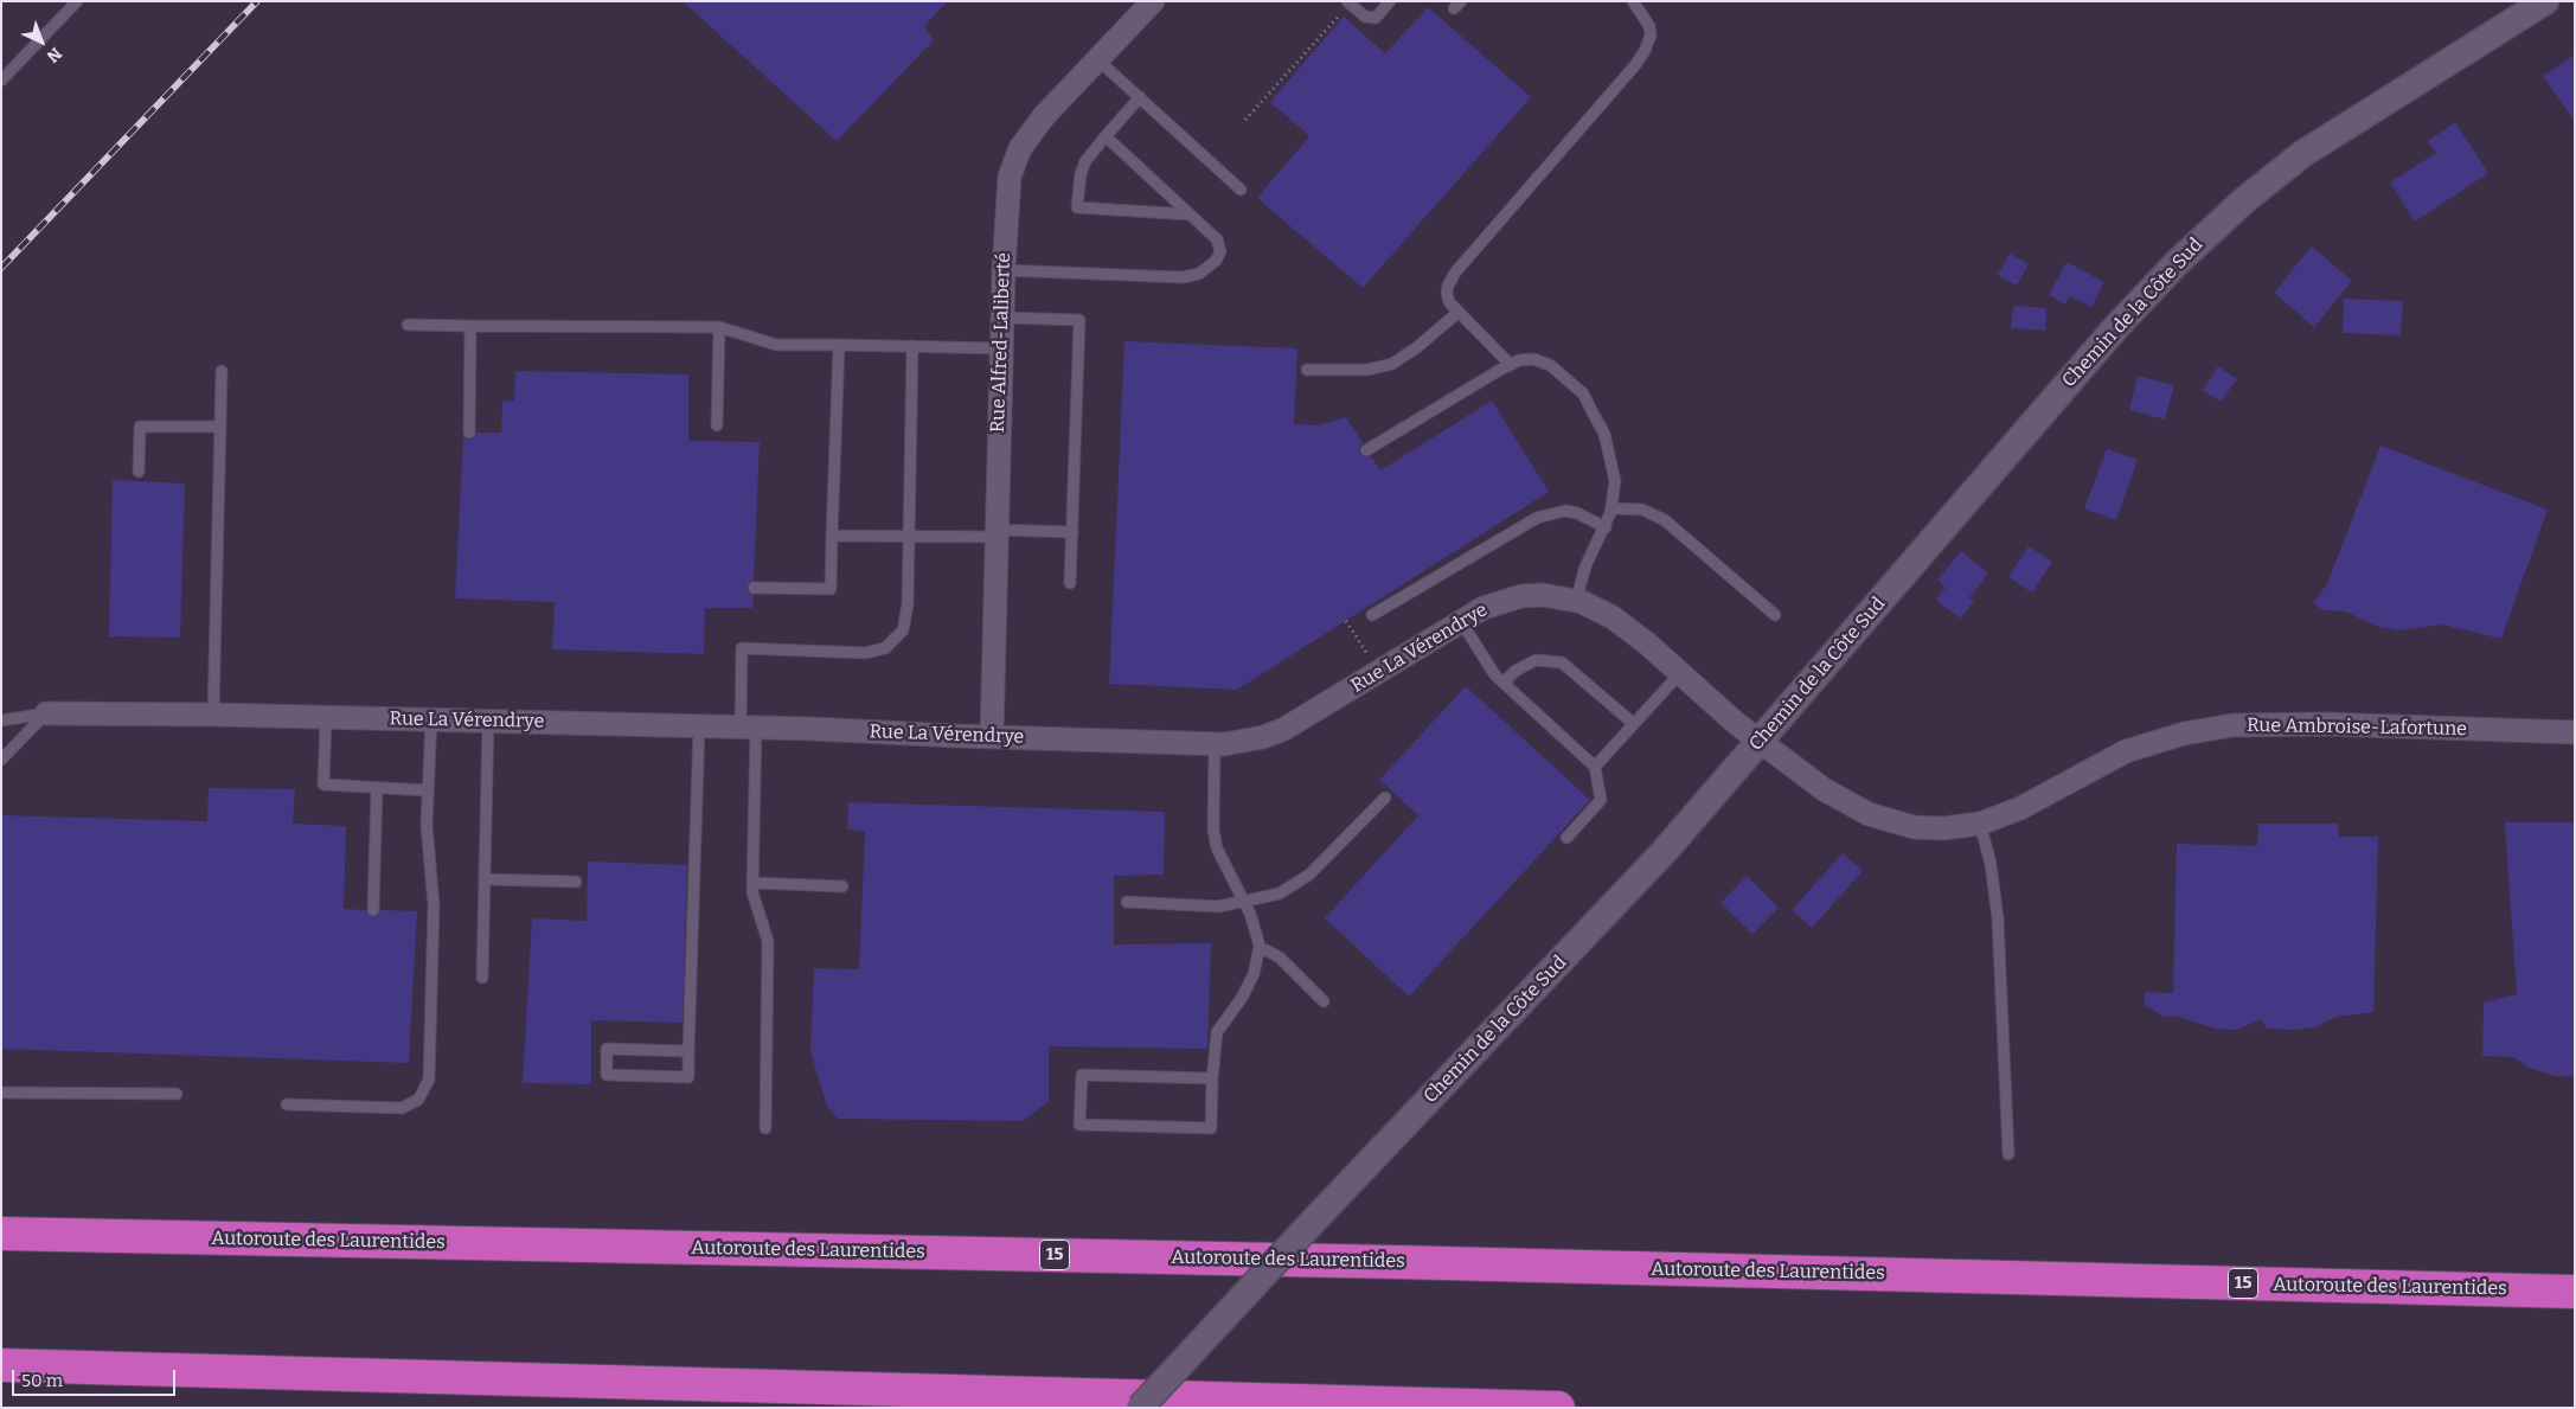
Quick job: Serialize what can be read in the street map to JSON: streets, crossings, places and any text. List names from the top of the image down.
{
  "streets": {
    "highway": ["Autoroute des Laurentides", "15"],
    "street": [
      "Chemin de la Côte Sud",
      "Rue Alfred-Laliberté",
      "Rue La Vérendrye",
      "Rue Ambroise-Lafortune"
    ]
  },
  "crossings": [
    ["Chemin de la Côte Sud", "Rue La Vérendrye"],
    ["Chemin de la Côte Sud", "Rue Ambroise-Lafortune"],
    ["Rue Alfred-Laliberté", "Rue La Vérendrye"],
    ["Rue La Vérendrye", "Rue Ambroise-Lafortune"]
  ],
  "scale_bar": "50 m",
  "north": "bottom right"
}
